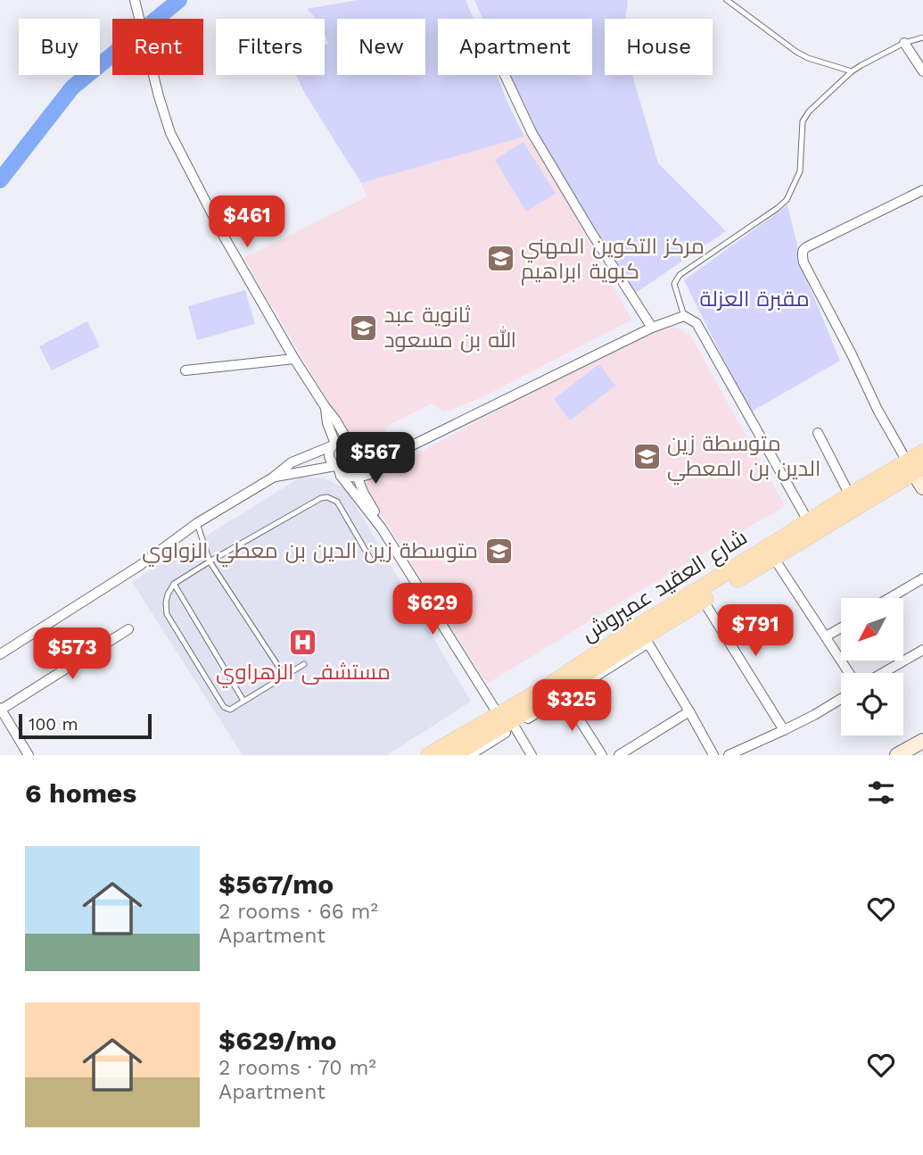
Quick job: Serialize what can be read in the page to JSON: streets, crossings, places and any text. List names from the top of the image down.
{
  "streets": {
    "main road": ["شارع العقيد عميروش"]
  },
  "parks": ["مقبرة العزلة"],
  "places": {
    "school or university": [
      "مركز التكوين المهني كبوية ابراهيم",
      "ثانوية عبد الله بن مسعود",
      "متوسطة زين الدين بن المعطي",
      "متوسطة زين الدين بن معطي الزواوي"
    ],
    "hospital": ["مستشفى الزهراوي"]
  },
  "scale_bar": "100 m",
  "north": "bottom left",
  "page": {
    "chip": [
      "Buy",
      "Rent",
      "Filters",
      "New",
      "Apartment",
      "House"
    ],
    "price": [
      "$461",
      "$567",
      "$629",
      "$791",
      "$573",
      "$325"
    ],
    "scale": "100 m",
    "heading": "6 homes",
    "list": [
      {
        "name": "$567/mo",
        "note": "2 rooms · 66 m² · Apartment"
      },
      {
        "name": "$629/mo",
        "note": "2 rooms · 70 m² · Apartment"
      }
    ]
  }
}
